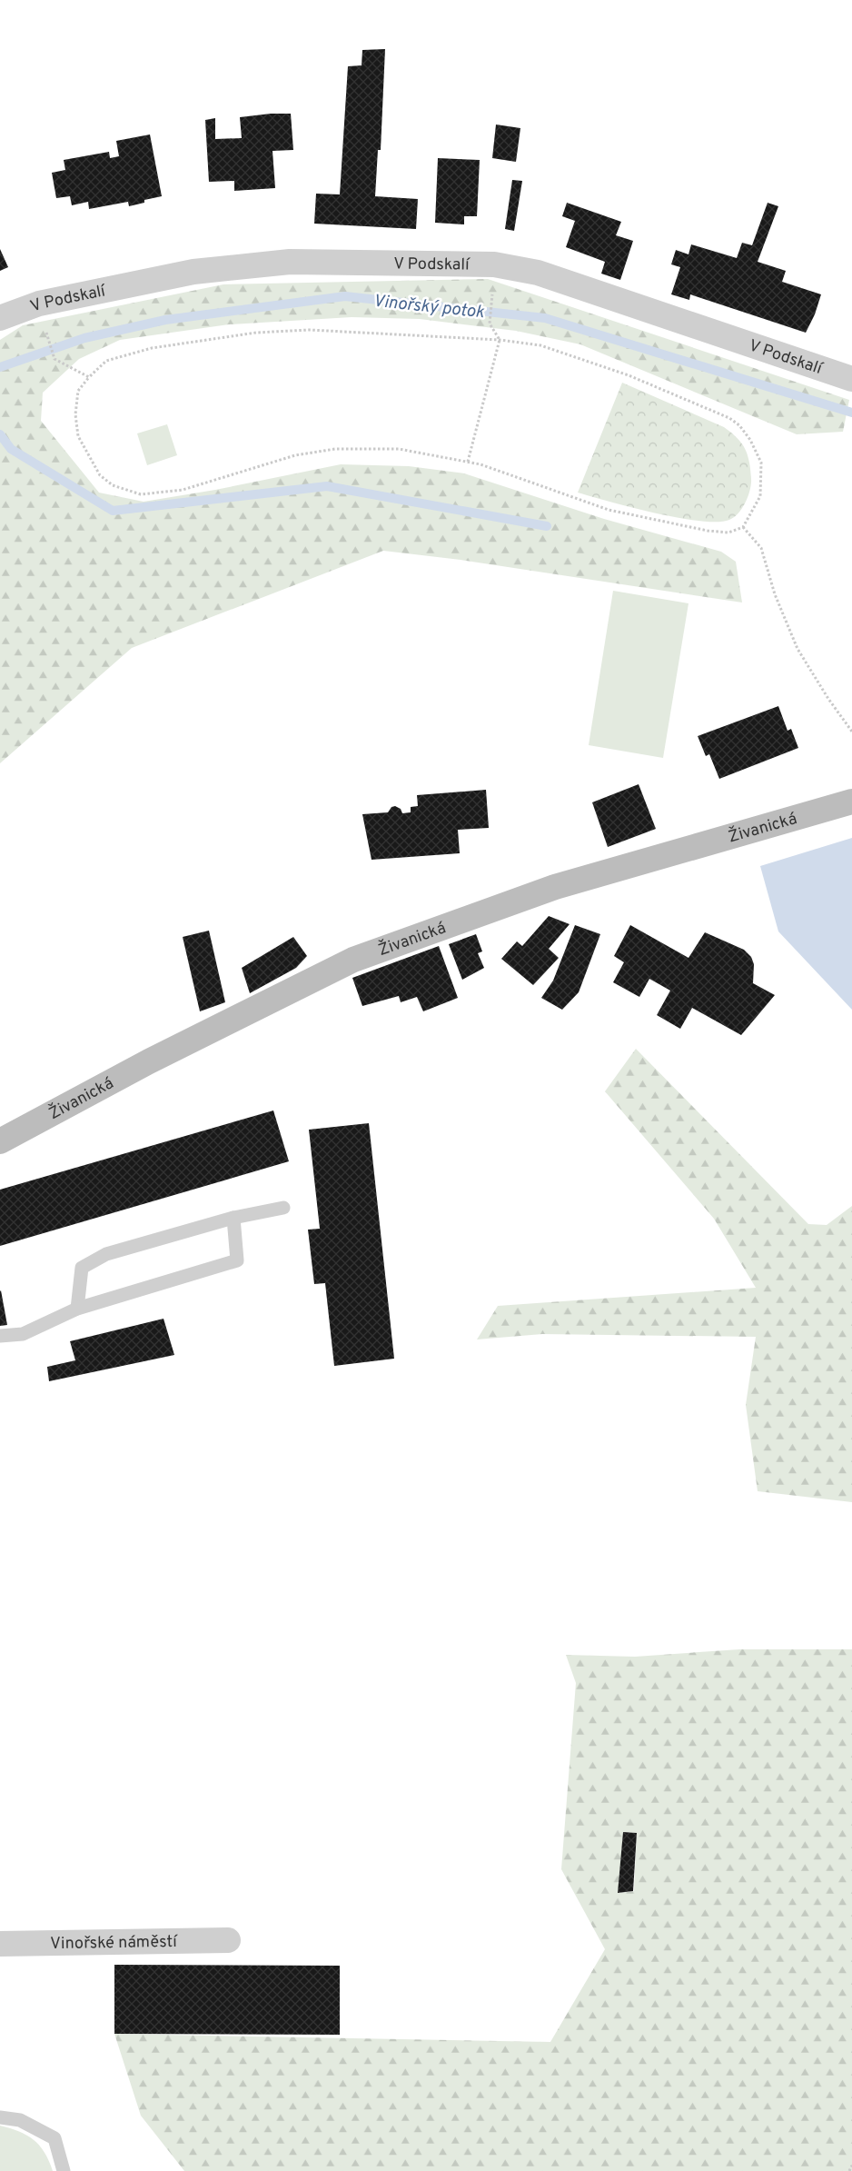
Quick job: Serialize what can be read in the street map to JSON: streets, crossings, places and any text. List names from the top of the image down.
{
  "streets": {
    "street": ["V Podskalí", "Živanická", "Vinořské náměstí"]
  },
  "water": ["Vinořský potok"]
}
